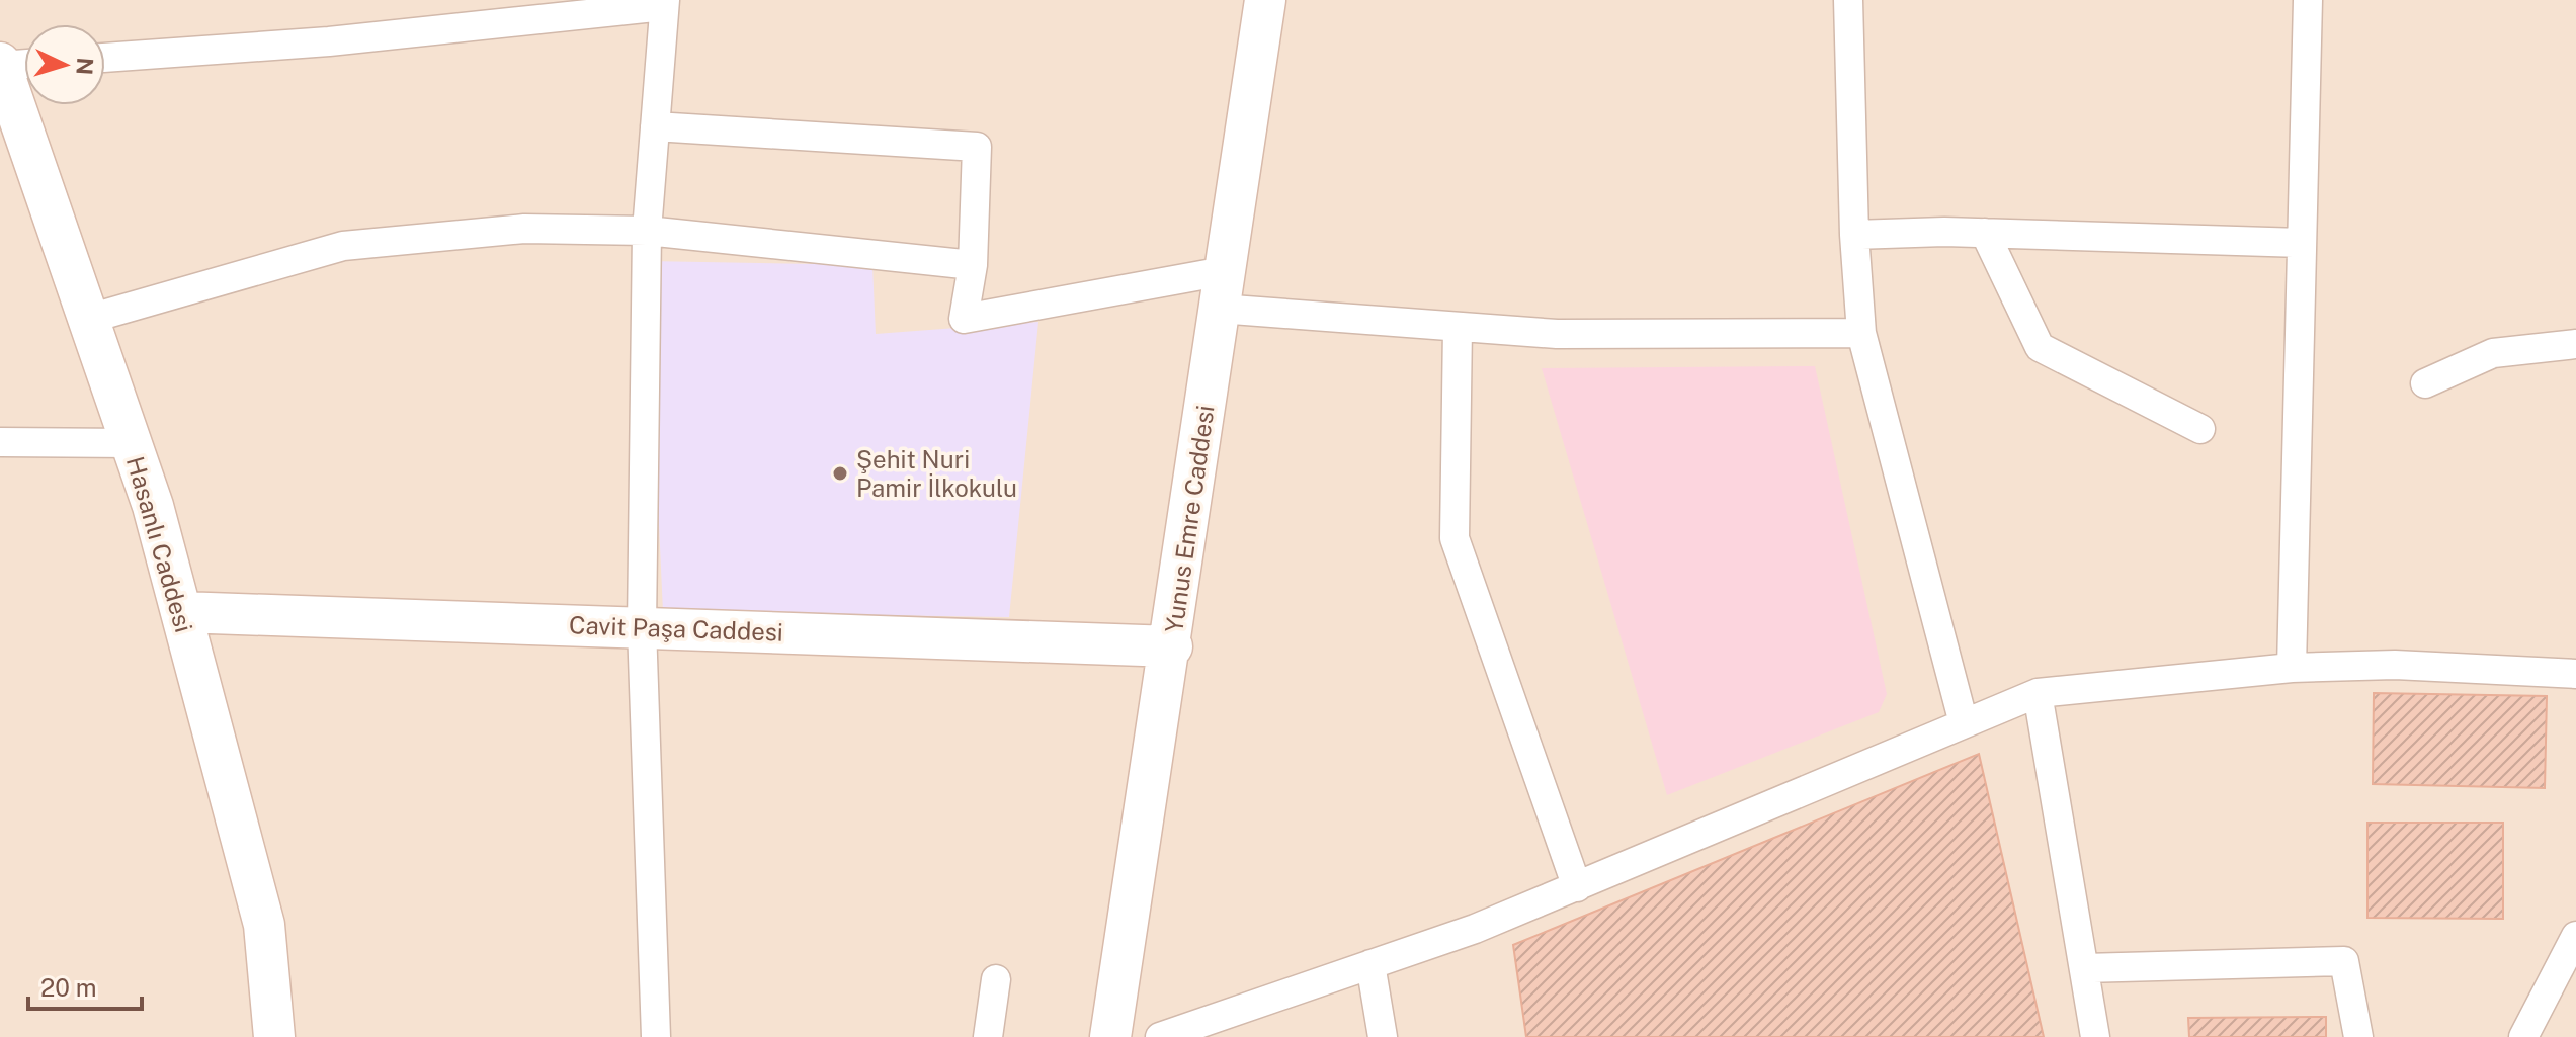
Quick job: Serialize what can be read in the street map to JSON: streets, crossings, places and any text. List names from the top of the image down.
{
  "streets": {
    "street": ["Yunus Emre Caddesi", "Hasanlı Caddesi", "Cavit Paşa Caddesi"]
  },
  "crossings": [
    ["Yunus Emre Caddesi", "Cavit Paşa Caddesi"],
    ["Hasanlı Caddesi", "Cavit Paşa Caddesi"]
  ],
  "places": ["Şehit Nuri Pamir İlkokulu"],
  "scale_bar": "20 m",
  "north": "right"
}
